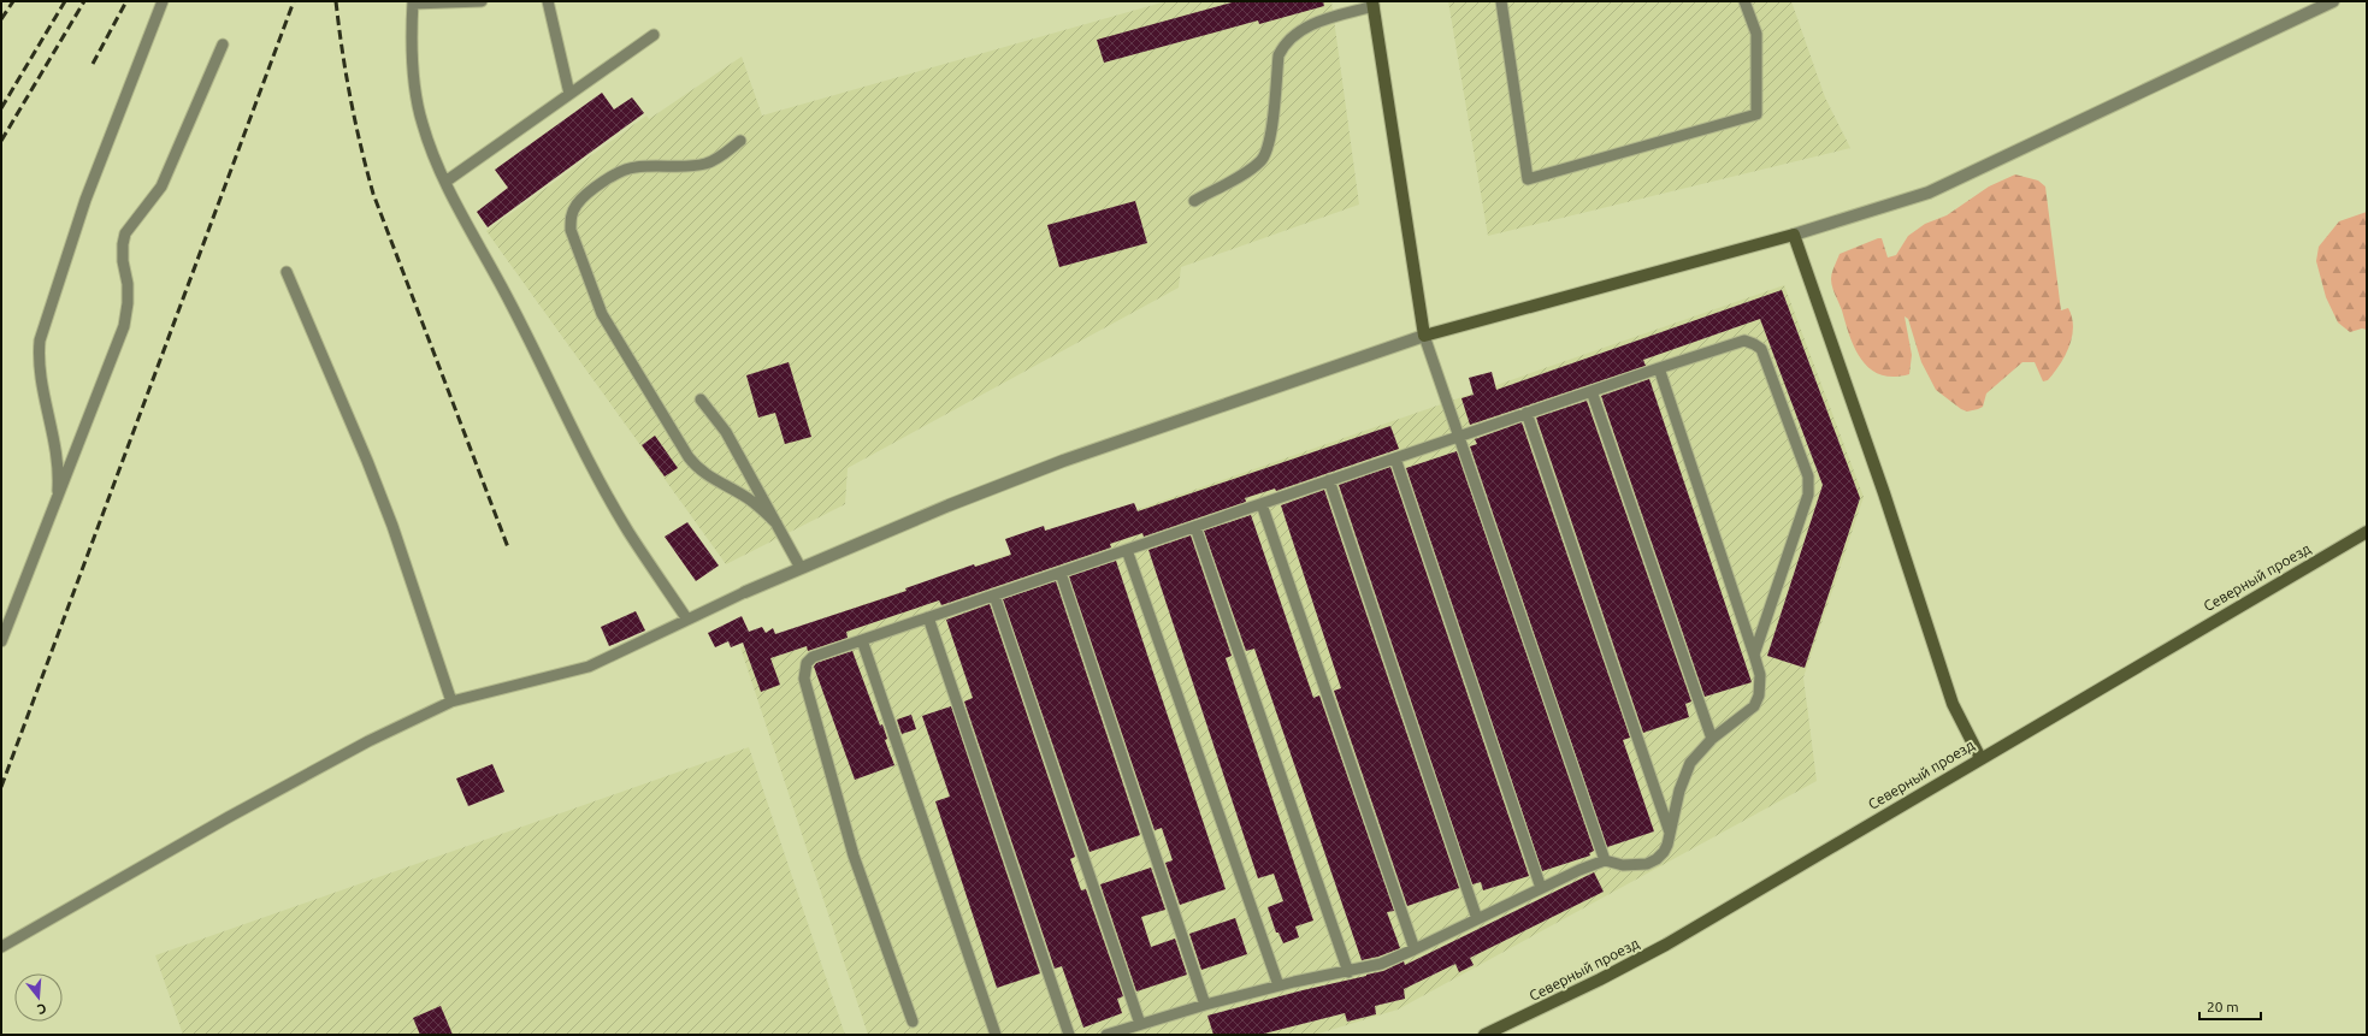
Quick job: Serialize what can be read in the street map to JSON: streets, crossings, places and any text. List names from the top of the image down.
{
  "streets": {
    "street": ["Северный проезд"]
  },
  "scale_bar": "20 m",
  "north": "bottom"
}
